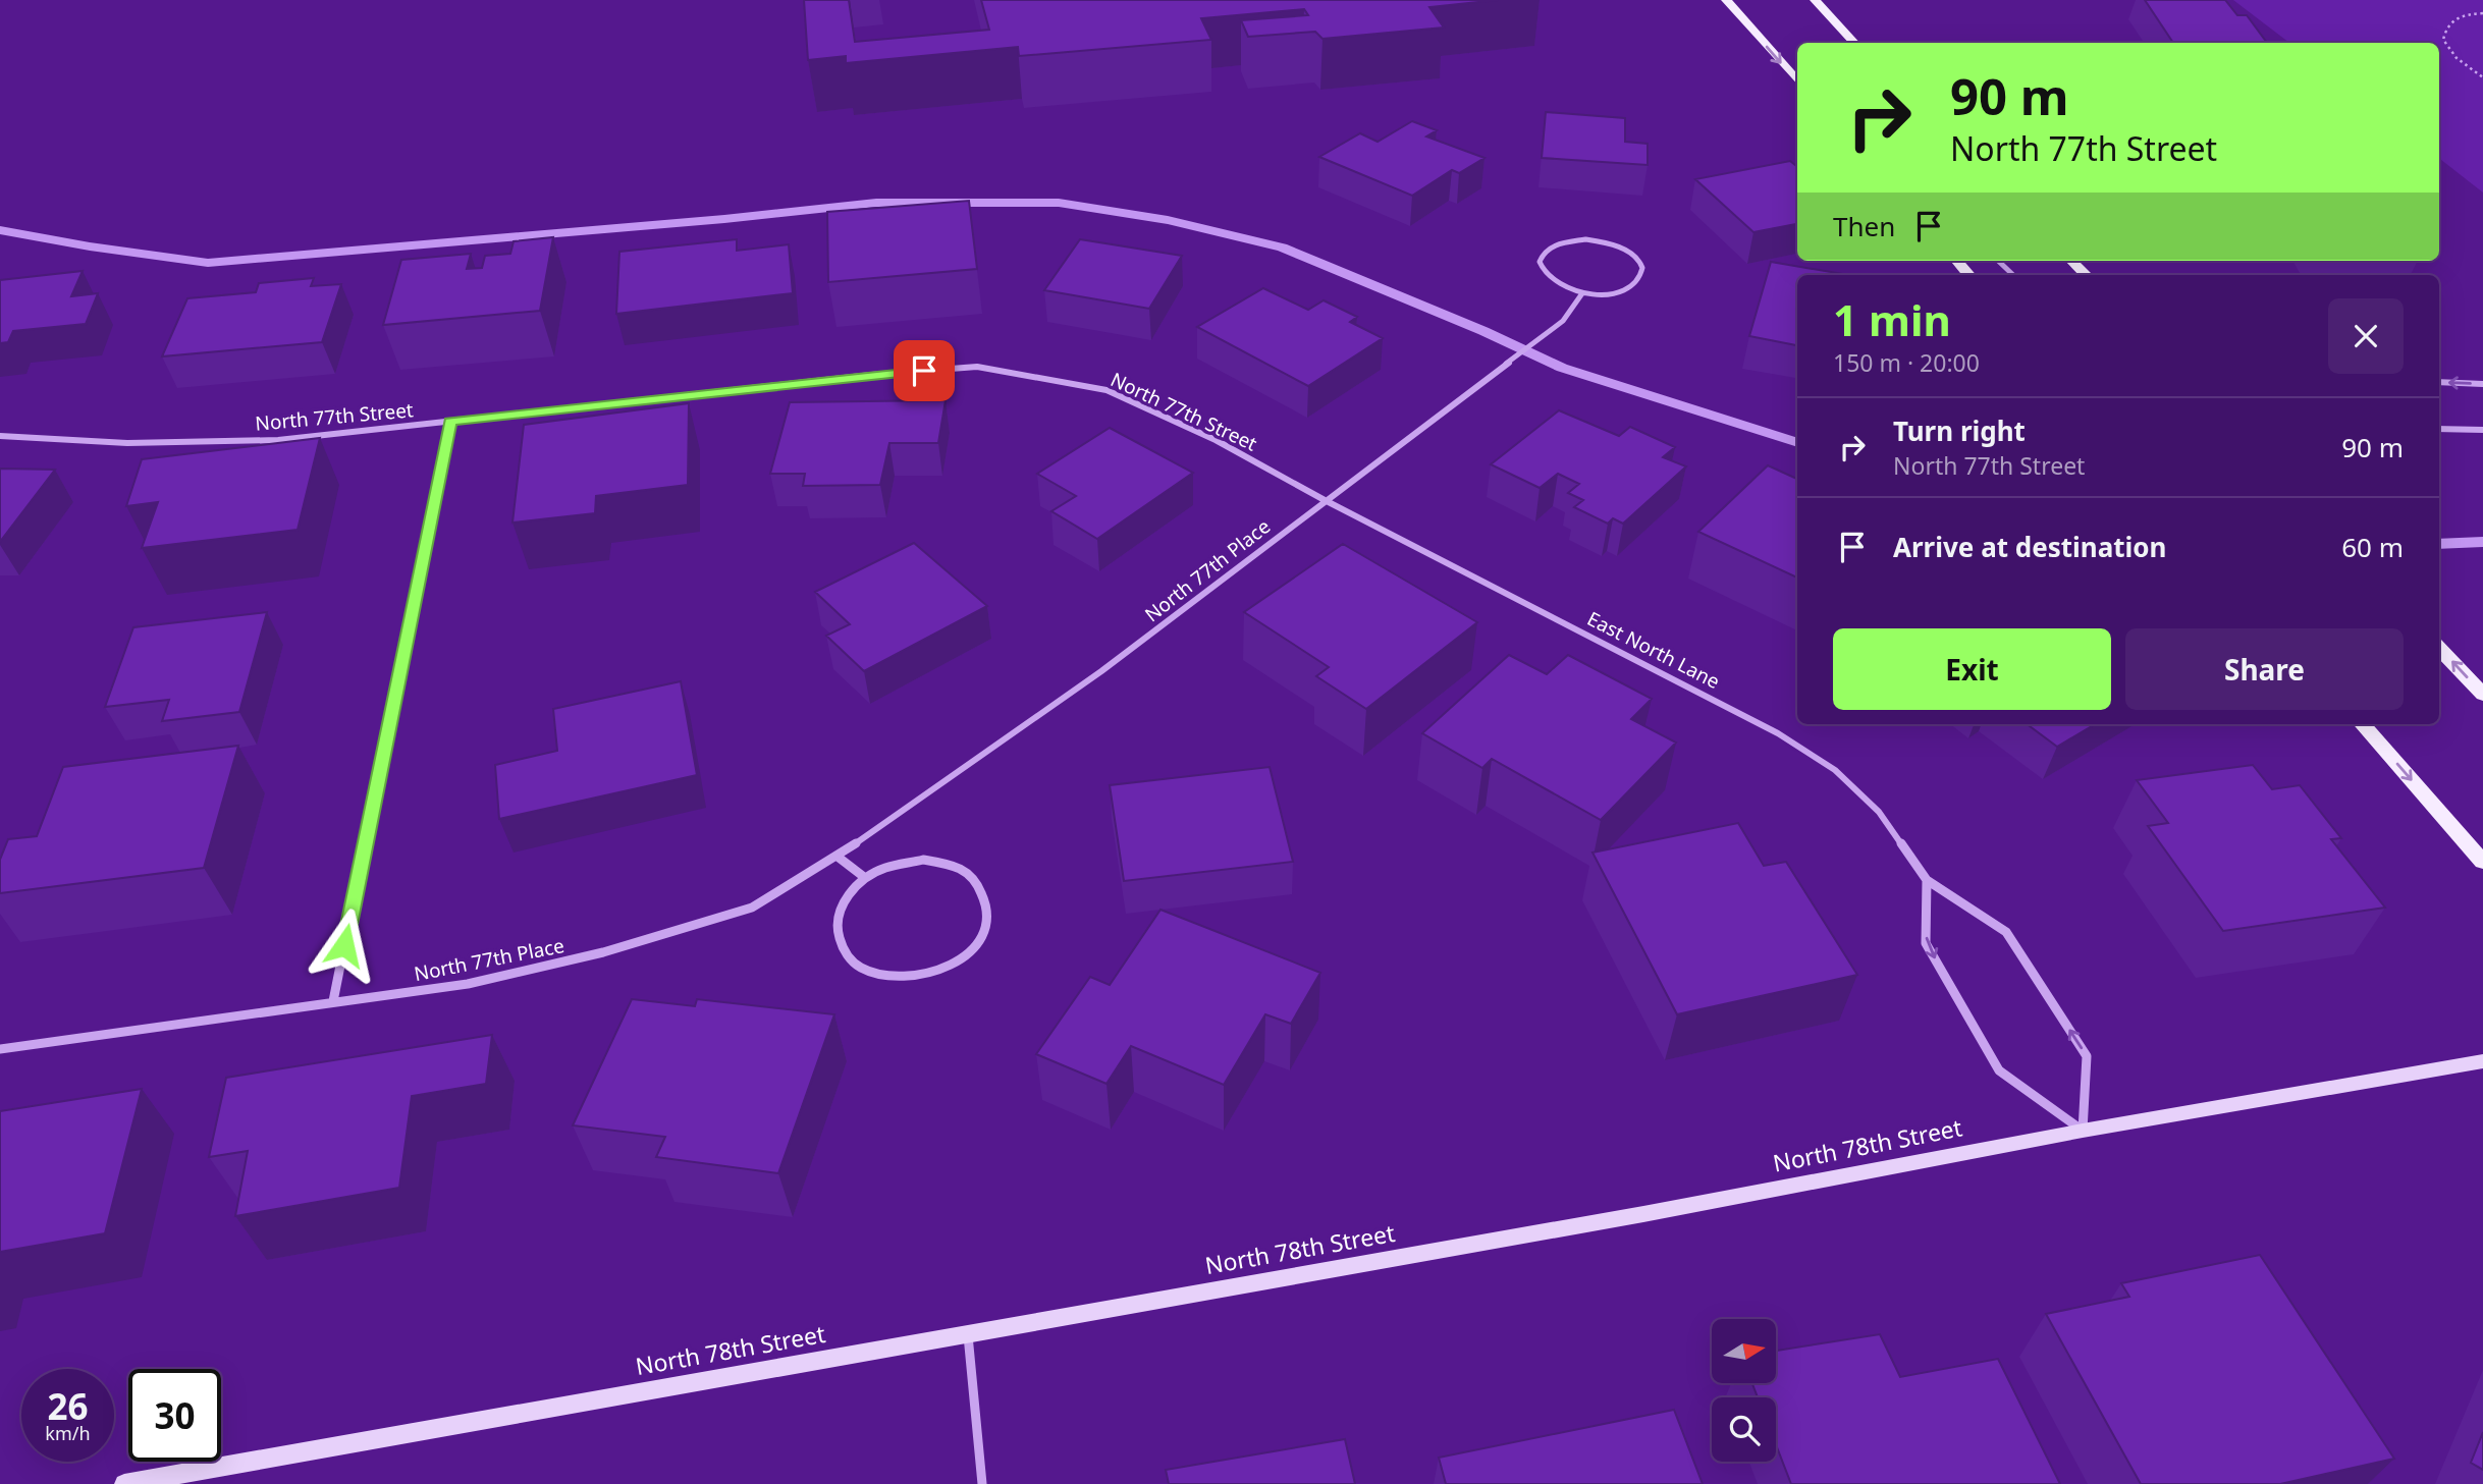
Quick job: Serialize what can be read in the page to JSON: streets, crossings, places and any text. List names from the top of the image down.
{
  "streets": {
    "street": [
      "North 77th Street",
      "North 77th Place",
      "East North Lane",
      "North 78th Street"
    ]
  },
  "crossings": [
    ["North 77th Street", "North 77th Place"],
    ["North 77th Street", "East North Lane"],
    ["North 77th Place", "East North Lane"],
    ["East North Lane", "North 78th Street"]
  ],
  "north": "right",
  "page": {
    "turn": ["90 m", "North 77th Street"],
    "then": "Then",
    "heading": ["1 min", "150 m · 20:00"],
    "list": [
      {
        "name": "Turn right",
        "note": "North 77th Street",
        "value": "90 m"
      },
      {
        "name": "Arrive at destination",
        "value": "60 m"
      }
    ],
    "buttons": ["Exit", "Share"],
    "speed": "26 km/h",
    "limit": "30"
  }
}
